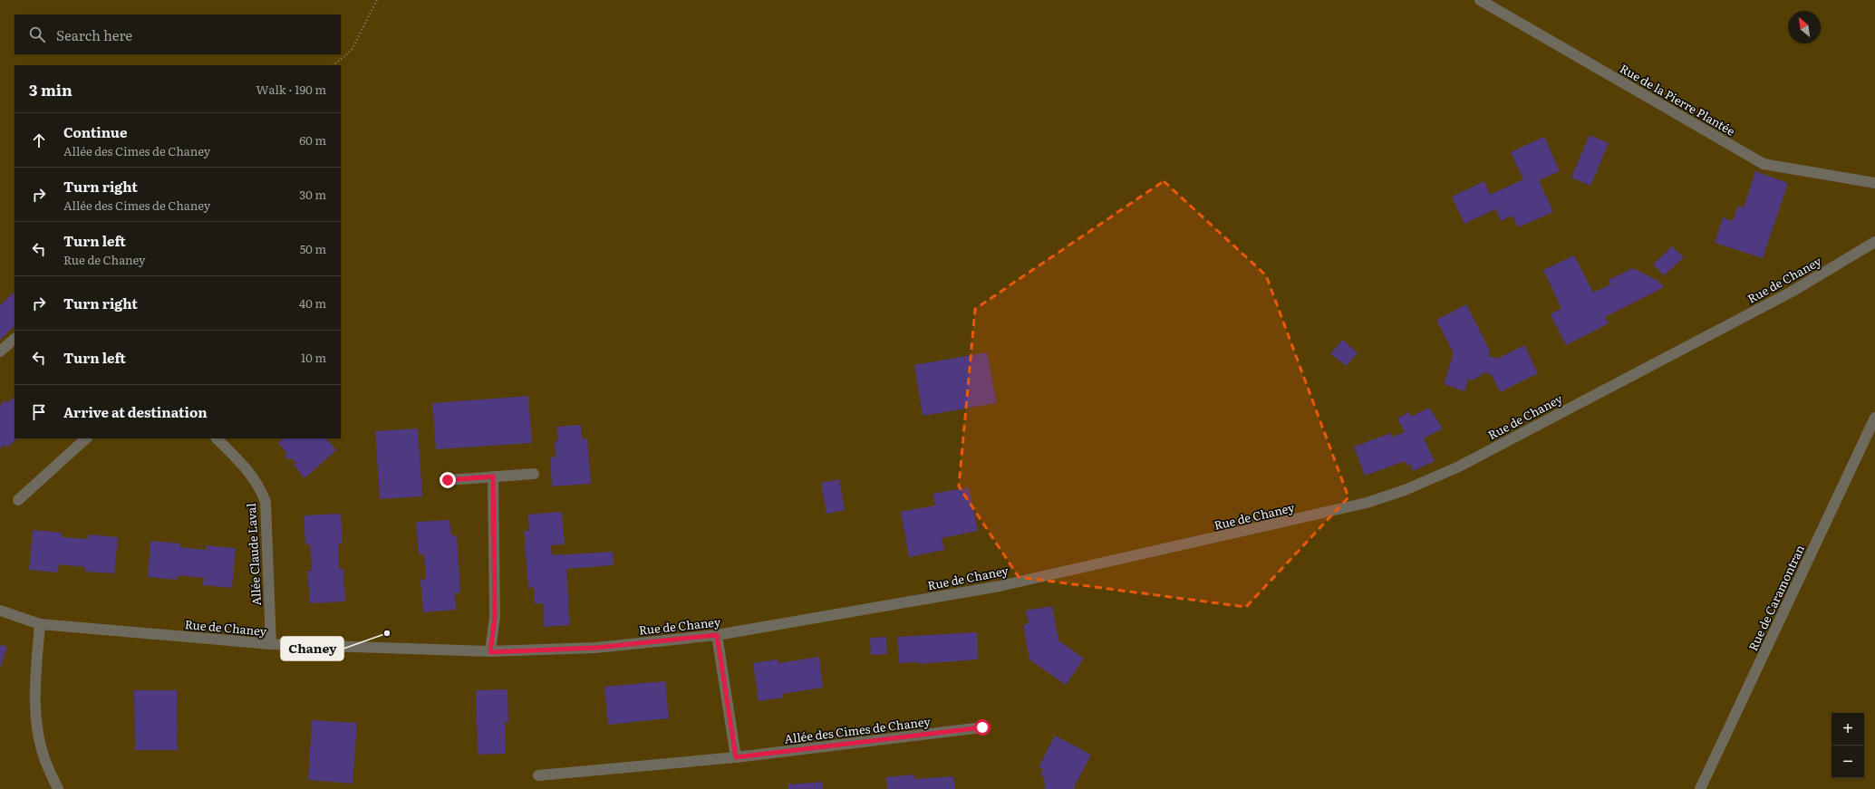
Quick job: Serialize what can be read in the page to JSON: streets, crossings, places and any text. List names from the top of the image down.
{
  "streets": {
    "street": [
      "Rue de la Pierre Plantée",
      "Rue de Chaney",
      "Allée Claude Laval",
      "Rue de Caramontran",
      "Allée des Cimes de Chaney"
    ]
  },
  "crossings": [
    ["Rue de Chaney", "Allée Claude Laval"]
  ],
  "places": ["Chaney"],
  "north": "top left",
  "page": {
    "search": "Search here",
    "heading": ["3 min", "Walk · 190 m"],
    "list": [
      ["Continue", "Allée des Cimes de Chaney", "60 m"],
      ["Turn right", "Allée des Cimes de Chaney", "30 m"],
      ["Turn left", "Rue de Chaney", "50 m"],
      ["Turn right", "40 m"],
      ["Turn left", "10 m"],
      "Arrive at destination"
    ],
    "map_buttons": ["+", "−"]
  }
}
